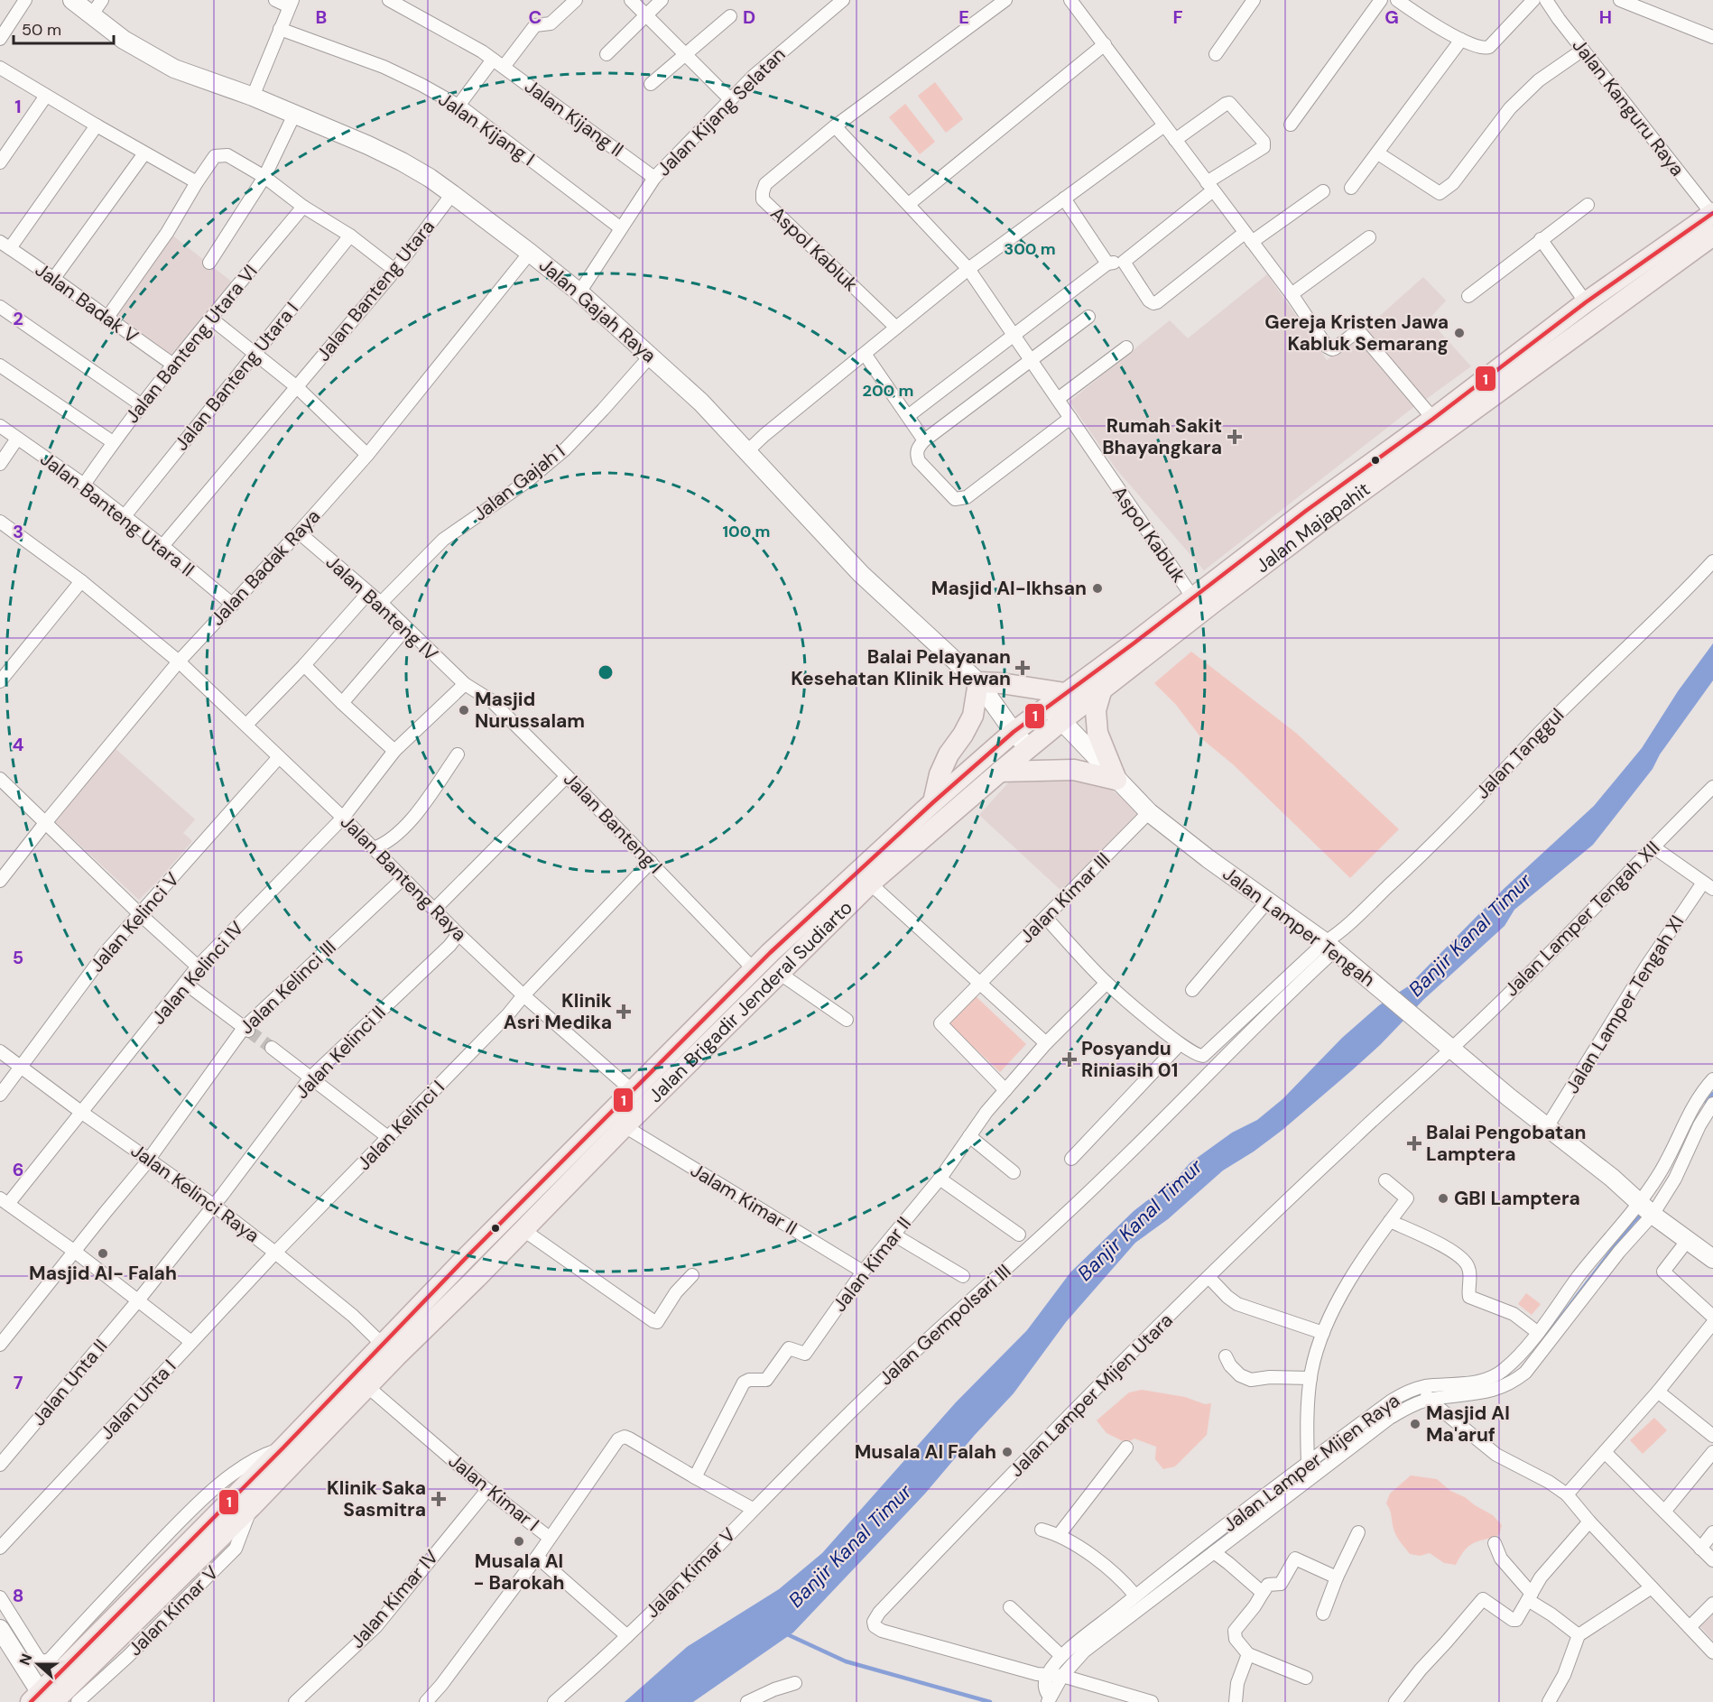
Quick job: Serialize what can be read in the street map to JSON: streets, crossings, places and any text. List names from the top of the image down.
{
  "streets": {
    "main road": [
      "Jalan Gajah Raya",
      "Jalan Majapahit",
      "Jalan Lamper Tengah",
      "Jalan Brigadir Jenderal Sudiarto"
    ],
    "street": [
      "Jalan Kanguru Raya",
      "Jalan Kijang Selatan",
      "Jalan Kijang II",
      "Jalan Kijang I",
      "Aspol Kabluk",
      "Jalan Banteng Utara",
      "Jalan Badak V",
      "Jalan Banteng Utara VI",
      "Jalan Banteng Utara I",
      "Jalan Gajah I",
      "Jalan Banteng Utara II",
      "Jalan Badak Raya",
      "Jalan Banteng IV",
      "Jalan Tanggul",
      "Jalan Banteng I",
      "Jalan Banteng Raya",
      "Jalan Kimar III",
      "Jalan Lamper Tengah XII",
      "Jalan Kelinci V",
      "Jalan Kelinci IV",
      "Jalan Kelinci III",
      "Jalan Lamper Tengah XI",
      "Jalan Kelinci II",
      "Jalan Kelinci I",
      "Jalan Kelinci Raya",
      "Jalam Kimar II",
      "Jalan Kimar II",
      "Jalan Gempolsari III",
      "Jalan Unta II",
      "Jalan Lamper Mijen Utara",
      "Jalan Unta I",
      "Jalan Lamper Mijen Raya",
      "Jalan Kimar I",
      "Jalan Kimar V",
      "Jalan Kimar IV"
    ]
  },
  "crossings": [
    ["Jalan Kanguru Raya", "Jalan Majapahit"],
    ["Jalan Kijang Selatan", "Jalan Kijang II"],
    ["Jalan Kijang Selatan", "Jalan Kijang I"],
    ["Jalan Kijang Selatan", "Jalan Gajah Raya"],
    ["Aspol Kabluk", "Jalan Majapahit"],
    ["Jalan Banteng Utara", "Jalan Gajah Raya"],
    ["Jalan Banteng Utara", "Jalan Banteng Utara II"],
    ["Jalan Badak V", "Jalan Banteng Utara VI"],
    ["Jalan Gajah Raya", "Jalan Gajah I"],
    ["Jalan Gajah Raya", "Jalan Majapahit"],
    ["Jalan Gajah Raya", "Jalan Badak Raya"],
    ["Jalan Banteng Utara VI", "Jalan Banteng Utara II"],
    ["Jalan Banteng Utara I", "Jalan Banteng Utara II"],
    ["Jalan Gajah I", "Jalan Banteng IV"],
    ["Jalan Banteng Utara II", "Jalan Badak Raya"],
    ["Jalan Majapahit", "Jalan Lamper Tengah"],
    ["Jalan Majapahit", "Jalan Brigadir Jenderal Sudiarto"],
    ["Jalan Badak Raya", "Jalan Banteng IV"],
    ["Jalan Badak Raya", "Jalan Banteng Raya"],
    ["Jalan Banteng IV", "Jalan Banteng I"],
    ["Jalan Banteng IV", "Jalan Kelinci IV"],
    ["Jalan Tanggul", "Jalan Lamper Tengah"],
    ["Jalan Tanggul", "Jalan Gempolsari III"],
    ["Jalan Banteng I", "Jalan Kelinci IV"],
    ["Jalan Banteng I", "Jalan Brigadir Jenderal Sudiarto"],
    ["Jalan Banteng I", "Jalan Kelinci I"],
    ["Jalan Banteng Raya", "Jalan Kelinci V"],
    ["Jalan Banteng Raya", "Jalan Kelinci IV"],
    ["Jalan Banteng Raya", "Jalan Kelinci III"],
    ["Jalan Banteng Raya", "Jalan Brigadir Jenderal Sudiarto"],
    ["Jalan Banteng Raya", "Jalan Kelinci II"],
    ["Jalan Banteng Raya", "Jalan Kelinci I"],
    ["Jalan Kimar III", "Jalan Lamper Tengah"],
    ["Jalan Kimar III", "Jalan Kimar II"],
    ["Jalan Lamper Tengah XII", "Jalan Lamper Tengah"],
    ["Jalan Lamper Tengah XII", "Jalan Lamper Mijen Utara"],
    ["Jalan Kelinci V", "Jalan Kelinci Raya"],
    ["Jalan Lamper Tengah", "Jalan Lamper Tengah XI"],
    ["Jalan Lamper Tengah", "Jalan Gempolsari III"],
    ["Jalan Lamper Tengah", "Jalan Lamper Mijen Utara"],
    ["Jalan Kelinci IV", "Jalan Kelinci Raya"],
    ["Jalan Kelinci III", "Jalan Kelinci Raya"],
    ["Jalan Brigadir Jenderal Sudiarto", "Jalan Kelinci Raya"],
    ["Jalan Brigadir Jenderal Sudiarto", "Jalam Kimar II"],
    ["Jalan Brigadir Jenderal Sudiarto", "Jalan Kimar I"],
    ["Jalan Brigadir Jenderal Sudiarto", "Jalan Kimar V"],
    ["Jalan Kelinci II", "Jalan Kelinci Raya"],
    ["Jalan Kelinci II", "Jalan Unta II"],
    ["Jalan Kelinci I", "Jalan Kelinci Raya"],
    ["Jalan Kelinci I", "Jalan Unta I"],
    ["Jalan Kelinci Raya", "Jalan Unta II"],
    ["Jalan Kelinci Raya", "Jalan Unta I"],
    ["Jalam Kimar II", "Jalan Kimar II"],
    ["Jalan Gempolsari III", "Jalan Kimar V"],
    ["Jalan Lamper Mijen Utara", "Jalan Lamper Mijen Raya"],
    ["Jalan Kimar I", "Jalan Kimar V"],
    ["Jalan Kimar I", "Jalan Kimar IV"]
  ],
  "water": ["Banjir Kanal Timur"],
  "places": {
    "other": [
      "Gereja Kristen Jawa Kabluk Semarang",
      "Masjid Al-Ikhsan",
      "Masjid Nurussalam",
      "GBI Lamptera",
      "Masjid Al- Falah",
      "Masjid Al Ma'aruf",
      "Musala Al Falah",
      "Musala Al - Barokah"
    ],
    "health": [
      "Rumah Sakit Bhayangkara",
      "Balai Pelayanan Kesehatan Klinik Hewan",
      "Klinik Asri Medika",
      "Posyandu Riniasih 01",
      "Balai Pengobatan Lamptera",
      "Klinik Saka Sasmitra"
    ]
  },
  "lines": ["transit line 1"],
  "scale_bar": "50 m",
  "north": "left",
  "grid": {
    "columns": [
      "B",
      "C",
      "D",
      "E",
      "F",
      "G",
      "H"
    ],
    "rows": [
      "1",
      "2",
      "3",
      "4",
      "5",
      "6",
      "7",
      "8"
    ]
  },
  "rings": ["300 m", "200 m", "100 m"]
}
